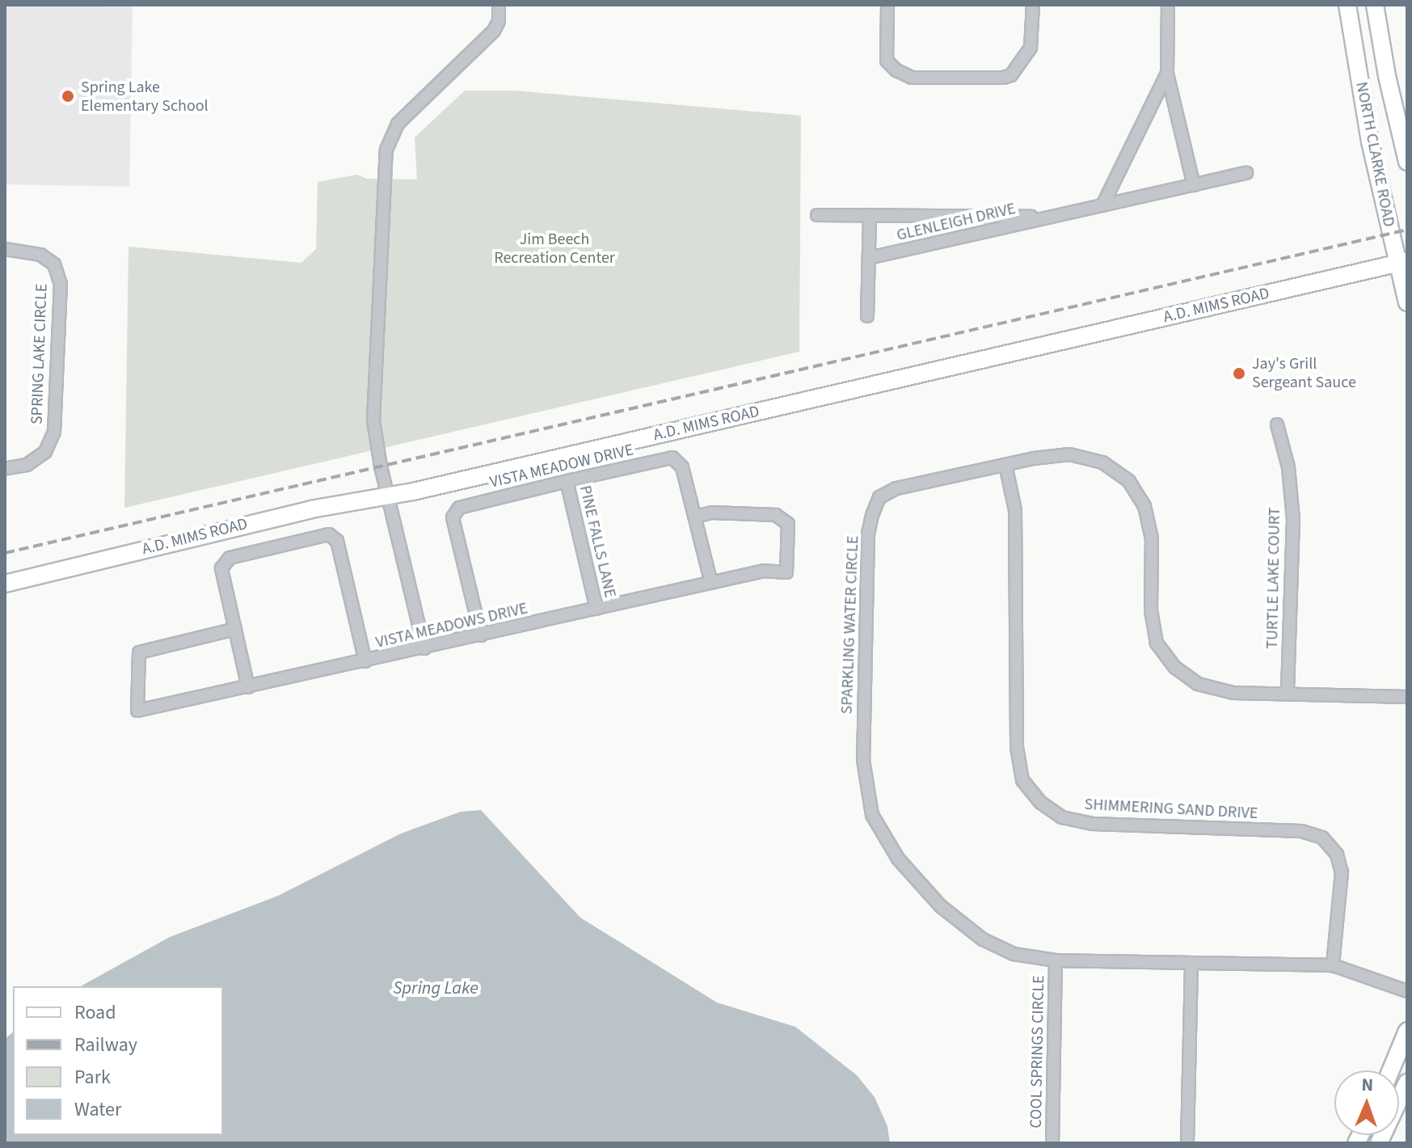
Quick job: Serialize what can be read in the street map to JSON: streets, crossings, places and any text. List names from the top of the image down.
{
  "streets": {
    "street": [
      "NORTH CLARKE ROAD",
      "GLENLEIGH DRIVE",
      "A.D. MIMS ROAD",
      "SPRING LAKE CIRCLE",
      "VISTA MEADOW DRIVE",
      "PINE FALLS LANE",
      "TURTLE LAKE COURT",
      "SPARKLING WATER CIRCLE",
      "VISTA MEADOWS DRIVE",
      "SHIMMERING SAND DRIVE",
      "COOL SPRINGS CIRCLE"
    ]
  },
  "crossings": [
    ["NORTH CLARKE ROAD", "A.D. MIMS ROAD"],
    ["VISTA MEADOW DRIVE", "PINE FALLS LANE"],
    ["VISTA MEADOW DRIVE", "VISTA MEADOWS DRIVE"],
    ["PINE FALLS LANE", "VISTA MEADOWS DRIVE"],
    ["TURTLE LAKE COURT", "SPARKLING WATER CIRCLE"],
    ["SPARKLING WATER CIRCLE", "SHIMMERING SAND DRIVE"],
    ["SPARKLING WATER CIRCLE", "COOL SPRINGS CIRCLE"]
  ],
  "water": ["Spring Lake"],
  "parks": ["Jim Beech Recreation Center"],
  "places": ["Spring Lake Elementary School", "Jay's Grill Sergeant Sauce"],
  "legend": [
    "Road",
    "Railway",
    "Park",
    "Water"
  ],
  "north": "top"
}
